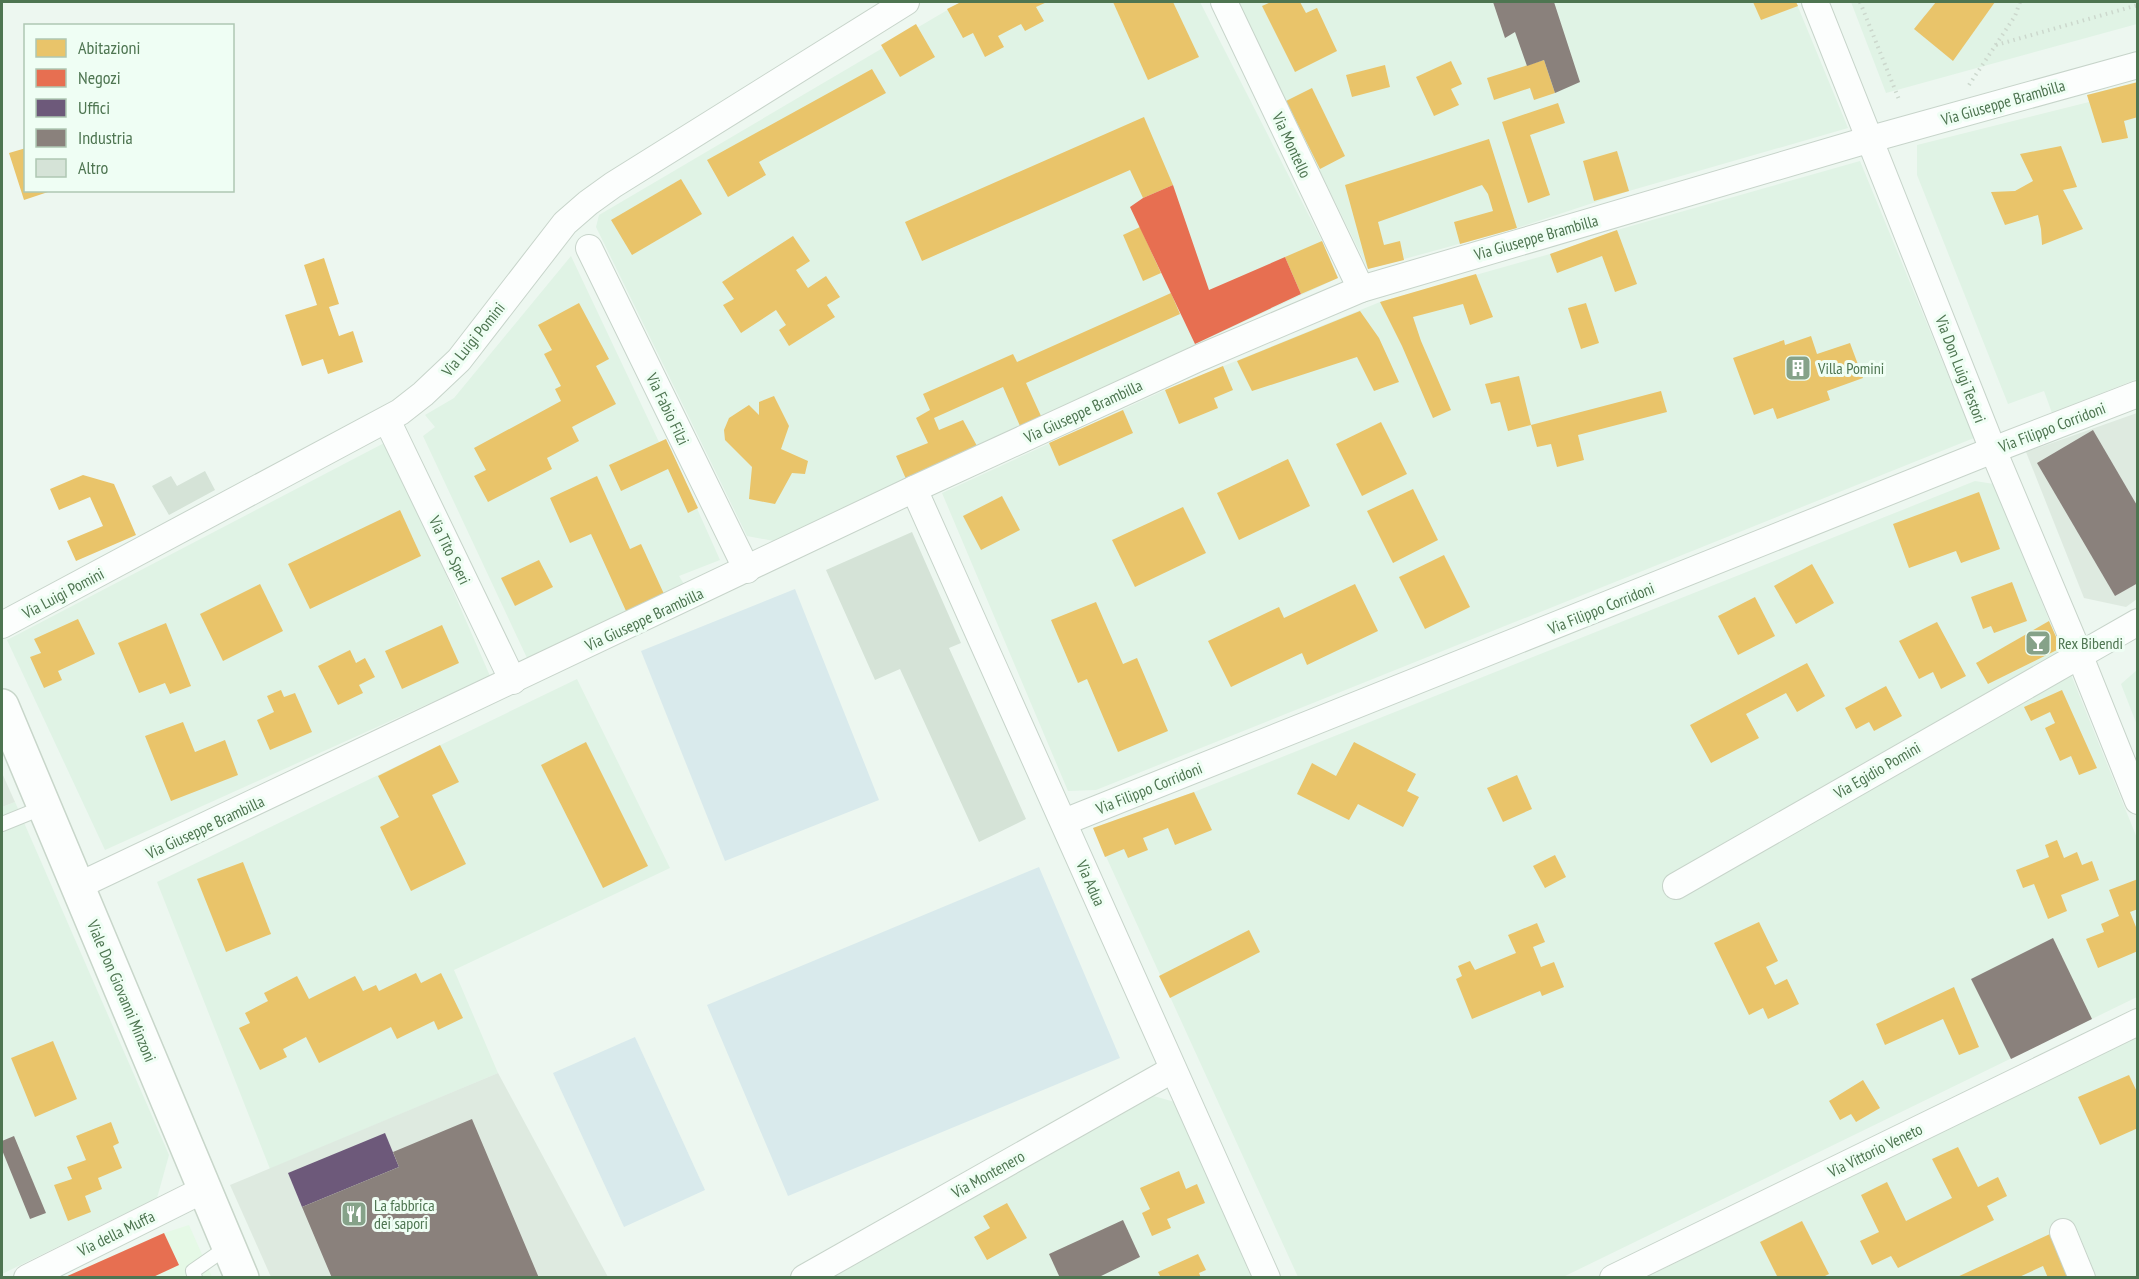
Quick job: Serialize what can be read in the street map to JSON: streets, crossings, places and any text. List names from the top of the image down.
{
  "streets": {
    "street": [
      "Via Giuseppe Brambilla",
      "Via Montello",
      "Via Luigi Pomini",
      "Via Don Luigi Testori",
      "Via Fabio Filzi",
      "Via Filippo Corridoni",
      "Via Tito Speri",
      "Via Egidio Pomini",
      "Via Adua",
      "Viale Don Giovanni Minzoni",
      "Via Vittorio Veneto",
      "Via Montenero",
      "Via della Muffa"
    ]
  },
  "crossings": [
    ["Via Giuseppe Brambilla", "Via Montello"],
    ["Via Giuseppe Brambilla", "Via Don Luigi Testori"],
    ["Via Giuseppe Brambilla", "Via Fabio Filzi"],
    ["Via Giuseppe Brambilla", "Via Tito Speri"],
    ["Via Giuseppe Brambilla", "Via Adua"],
    ["Via Giuseppe Brambilla", "Viale Don Giovanni Minzoni"],
    ["Via Luigi Pomini", "Via Tito Speri"],
    ["Via Don Luigi Testori", "Via Filippo Corridoni"],
    ["Via Don Luigi Testori", "Via Egidio Pomini"],
    ["Via Filippo Corridoni", "Via Adua"],
    ["Via Adua", "Via Montenero"],
    ["Viale Don Giovanni Minzoni", "Via della Muffa"]
  ],
  "places": {
    "building": ["Villa Pomini"],
    "bar": ["Rex Bibendi"],
    "restaurant": ["La fabbrica dei sapori"]
  },
  "legend": [
    "Abitazioni",
    "Negozi",
    "Uffici",
    "Industria",
    "Altro"
  ]
}
